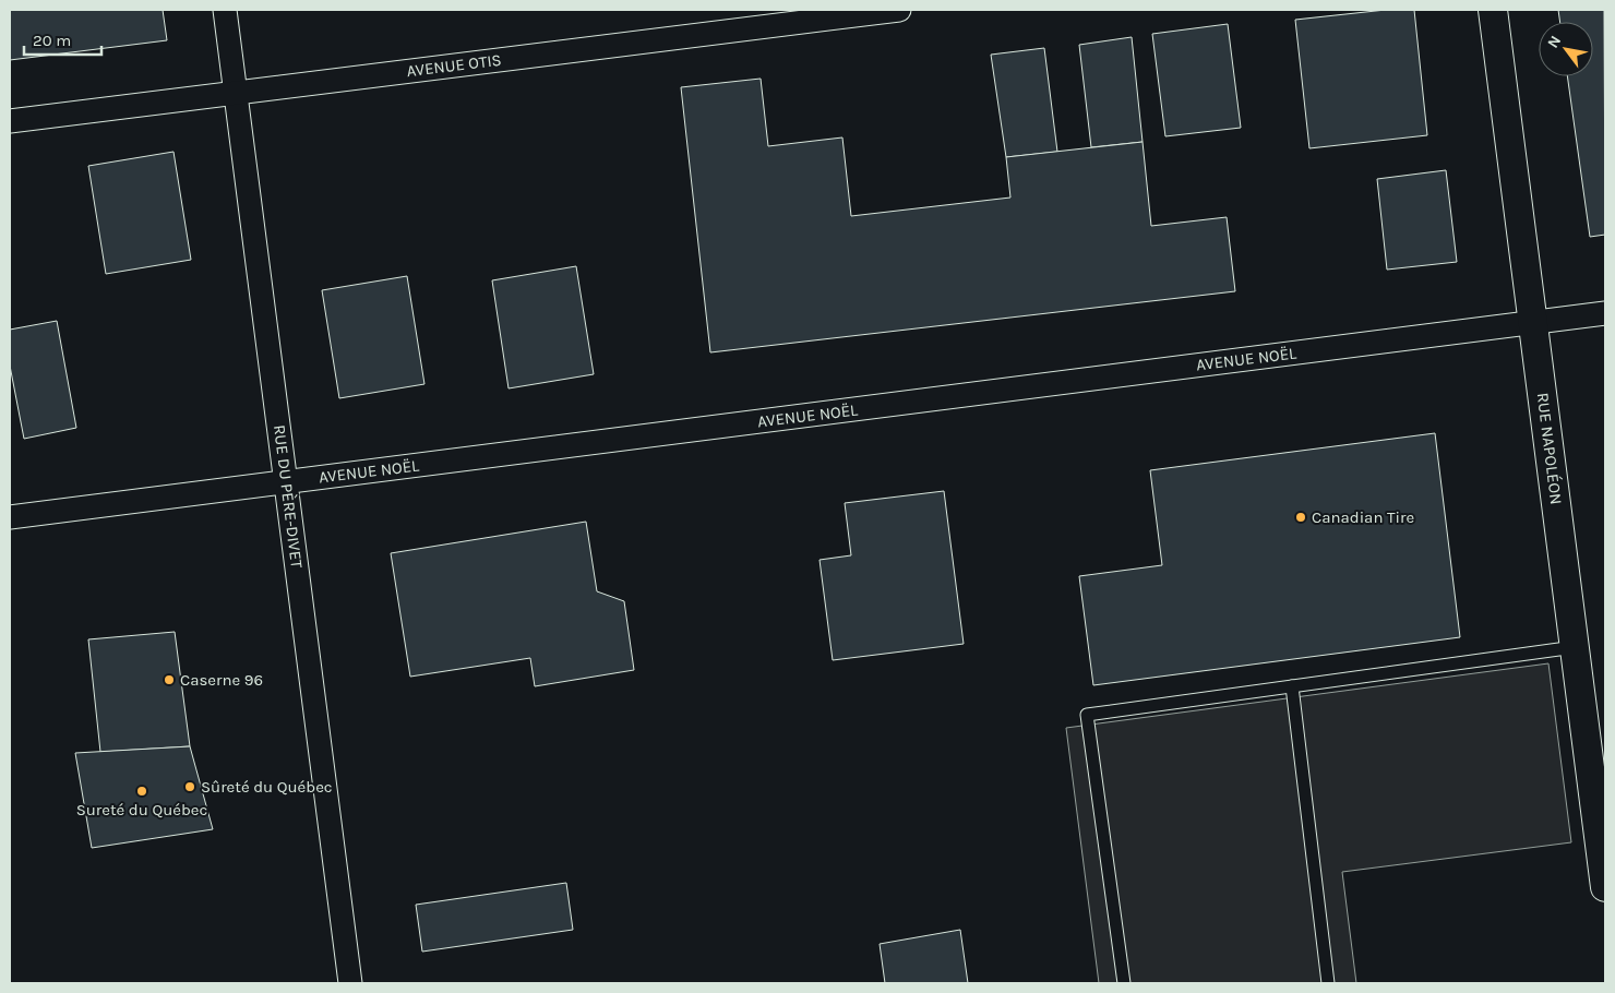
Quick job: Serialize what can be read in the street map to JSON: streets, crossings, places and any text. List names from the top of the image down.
{
  "streets": {
    "street": [
      "AVENUE OTIS",
      "AVENUE NOËL",
      "RUE NAPOLÉON",
      "RUE DU PÈRE-DIVET"
    ]
  },
  "crossings": [
    ["AVENUE OTIS", "RUE DU PÈRE-DIVET"],
    ["AVENUE NOËL", "RUE NAPOLÉON"],
    ["AVENUE NOËL", "RUE DU PÈRE-DIVET"]
  ],
  "places": [
    "Canadian Tire",
    "Caserne 96",
    "Sûreté du Québec",
    "Sureté du Québec"
  ],
  "scale_bar": "20 m",
  "north": "top left"
}
